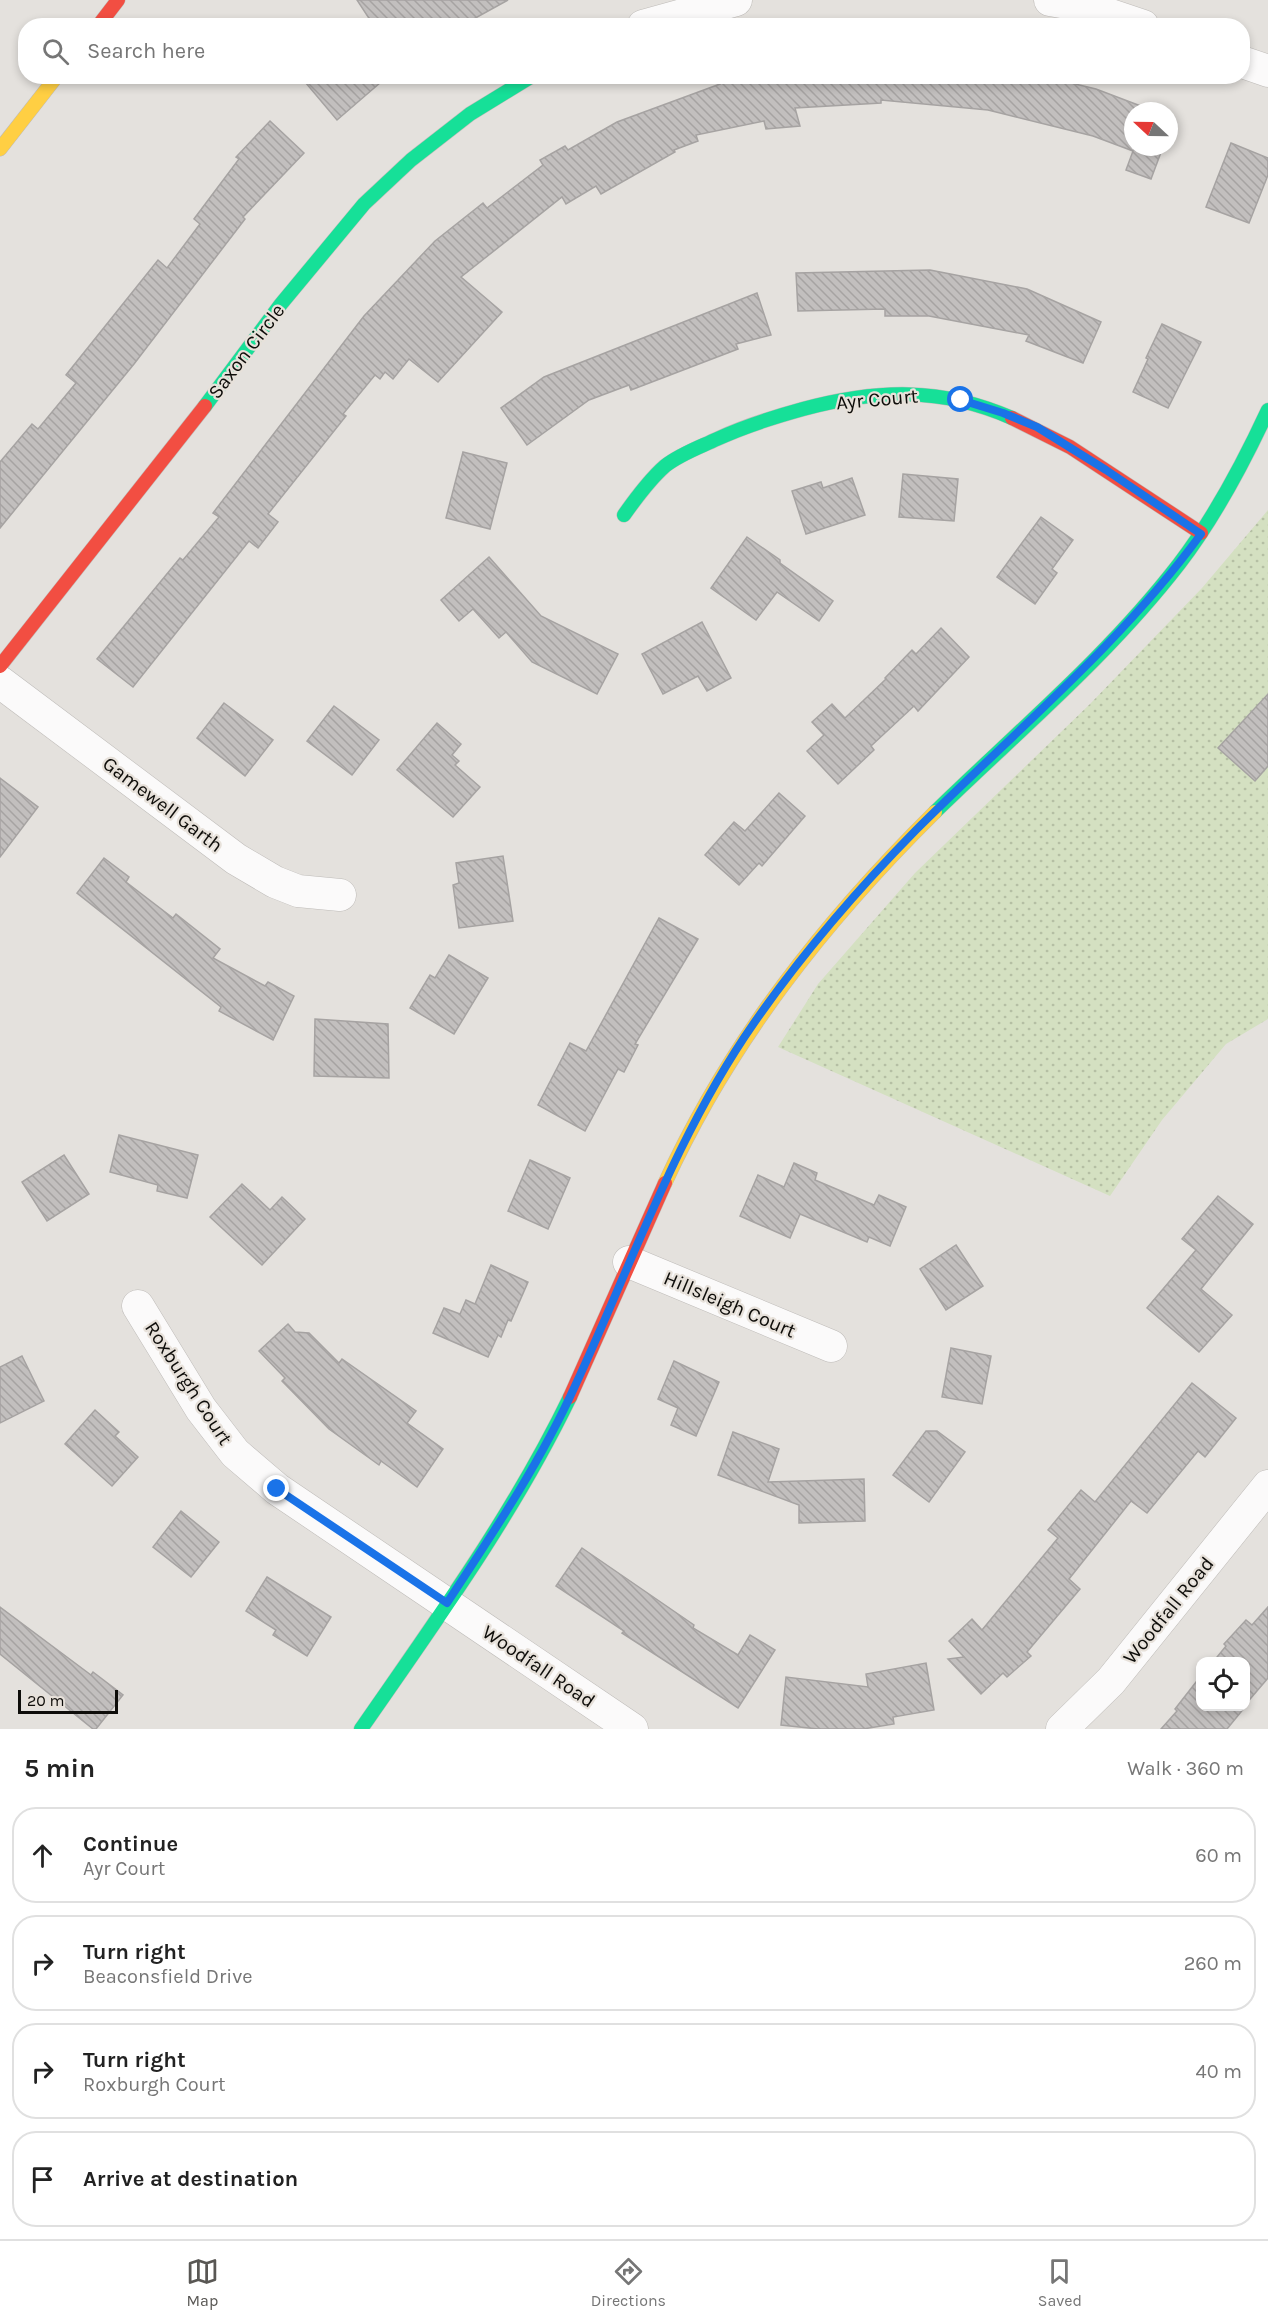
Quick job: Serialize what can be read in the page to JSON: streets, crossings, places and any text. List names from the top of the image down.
{
  "streets": {
    "street": [
      "Saxon Circle",
      "Ayr Court",
      "Gamewell Garth",
      "Hillsleigh Court",
      "Roxburgh Court",
      "Woodfall Road"
    ]
  },
  "crossings": [
    ["Roxburgh Court", "Woodfall Road"]
  ],
  "scale_bar": "20 m",
  "north": "left",
  "page": {
    "search": "Search here",
    "scale": "20 m",
    "heading": ["5 min", "Walk · 360 m"],
    "list": [
      ["Continue", "Ayr Court", "60 m"],
      ["Turn right", "Beaconsfield Drive", "260 m"],
      ["Turn right", "Roxburgh Court", "40 m"],
      "Arrive at destination"
    ],
    "nav": ["Map", "Directions", "Saved"]
  }
}
